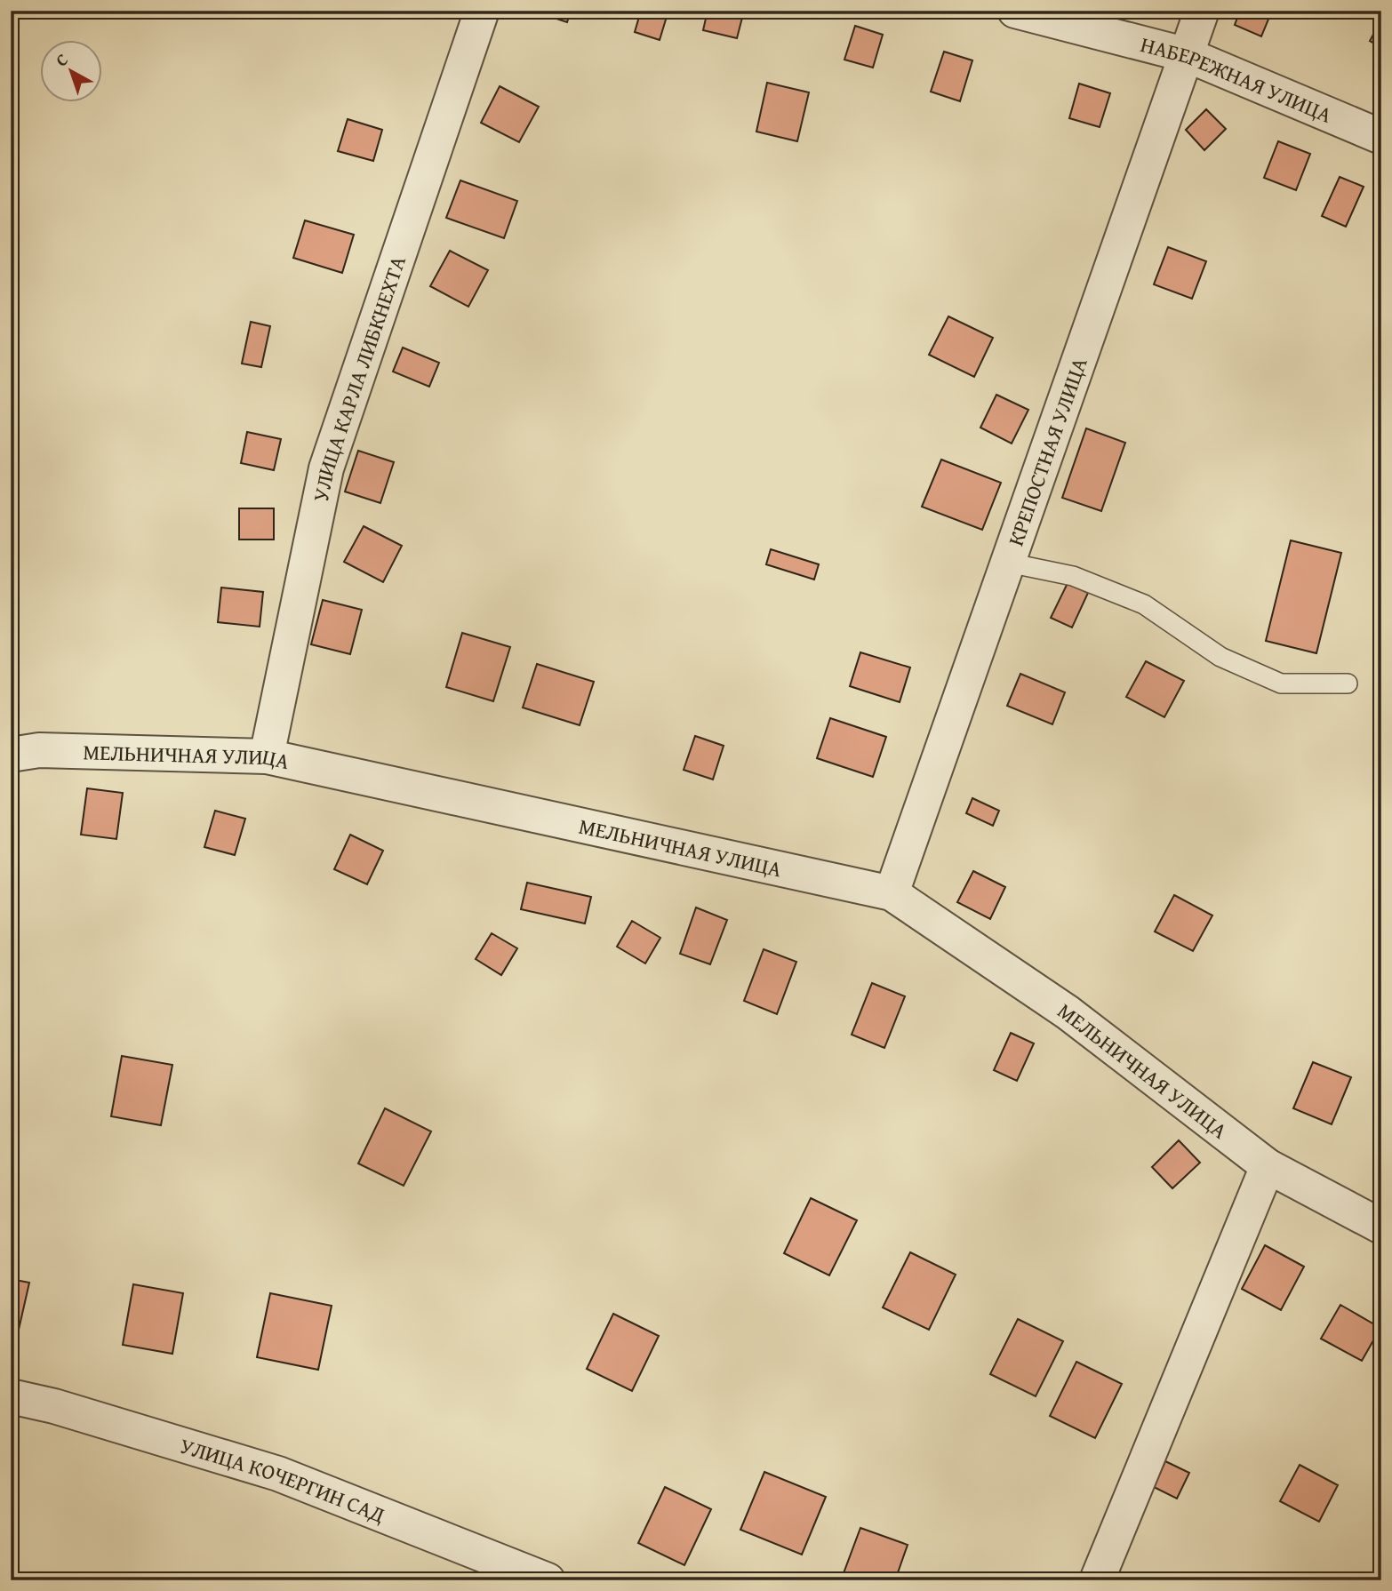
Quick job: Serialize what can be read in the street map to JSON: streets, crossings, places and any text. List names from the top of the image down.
{
  "streets": {
    "street": [
      "НАБЕРЕЖНАЯ УЛИЦА",
      "УЛИЦА КАРЛА ЛИБКНЕХТА",
      "КРЕПОСТНАЯ УЛИЦА",
      "МЕЛЬНИЧНАЯ УЛИЦА",
      "УЛИЦА КОЧЕРГИН САД"
    ]
  },
  "crossings": [
    ["НАБЕРЕЖНАЯ УЛИЦА", "КРЕПОСТНАЯ УЛИЦА"],
    ["УЛИЦА КАРЛА ЛИБКНЕХТА", "МЕЛЬНИЧНАЯ УЛИЦА"],
    ["КРЕПОСТНАЯ УЛИЦА", "МЕЛЬНИЧНАЯ УЛИЦА"]
  ],
  "north": "top left"
}
